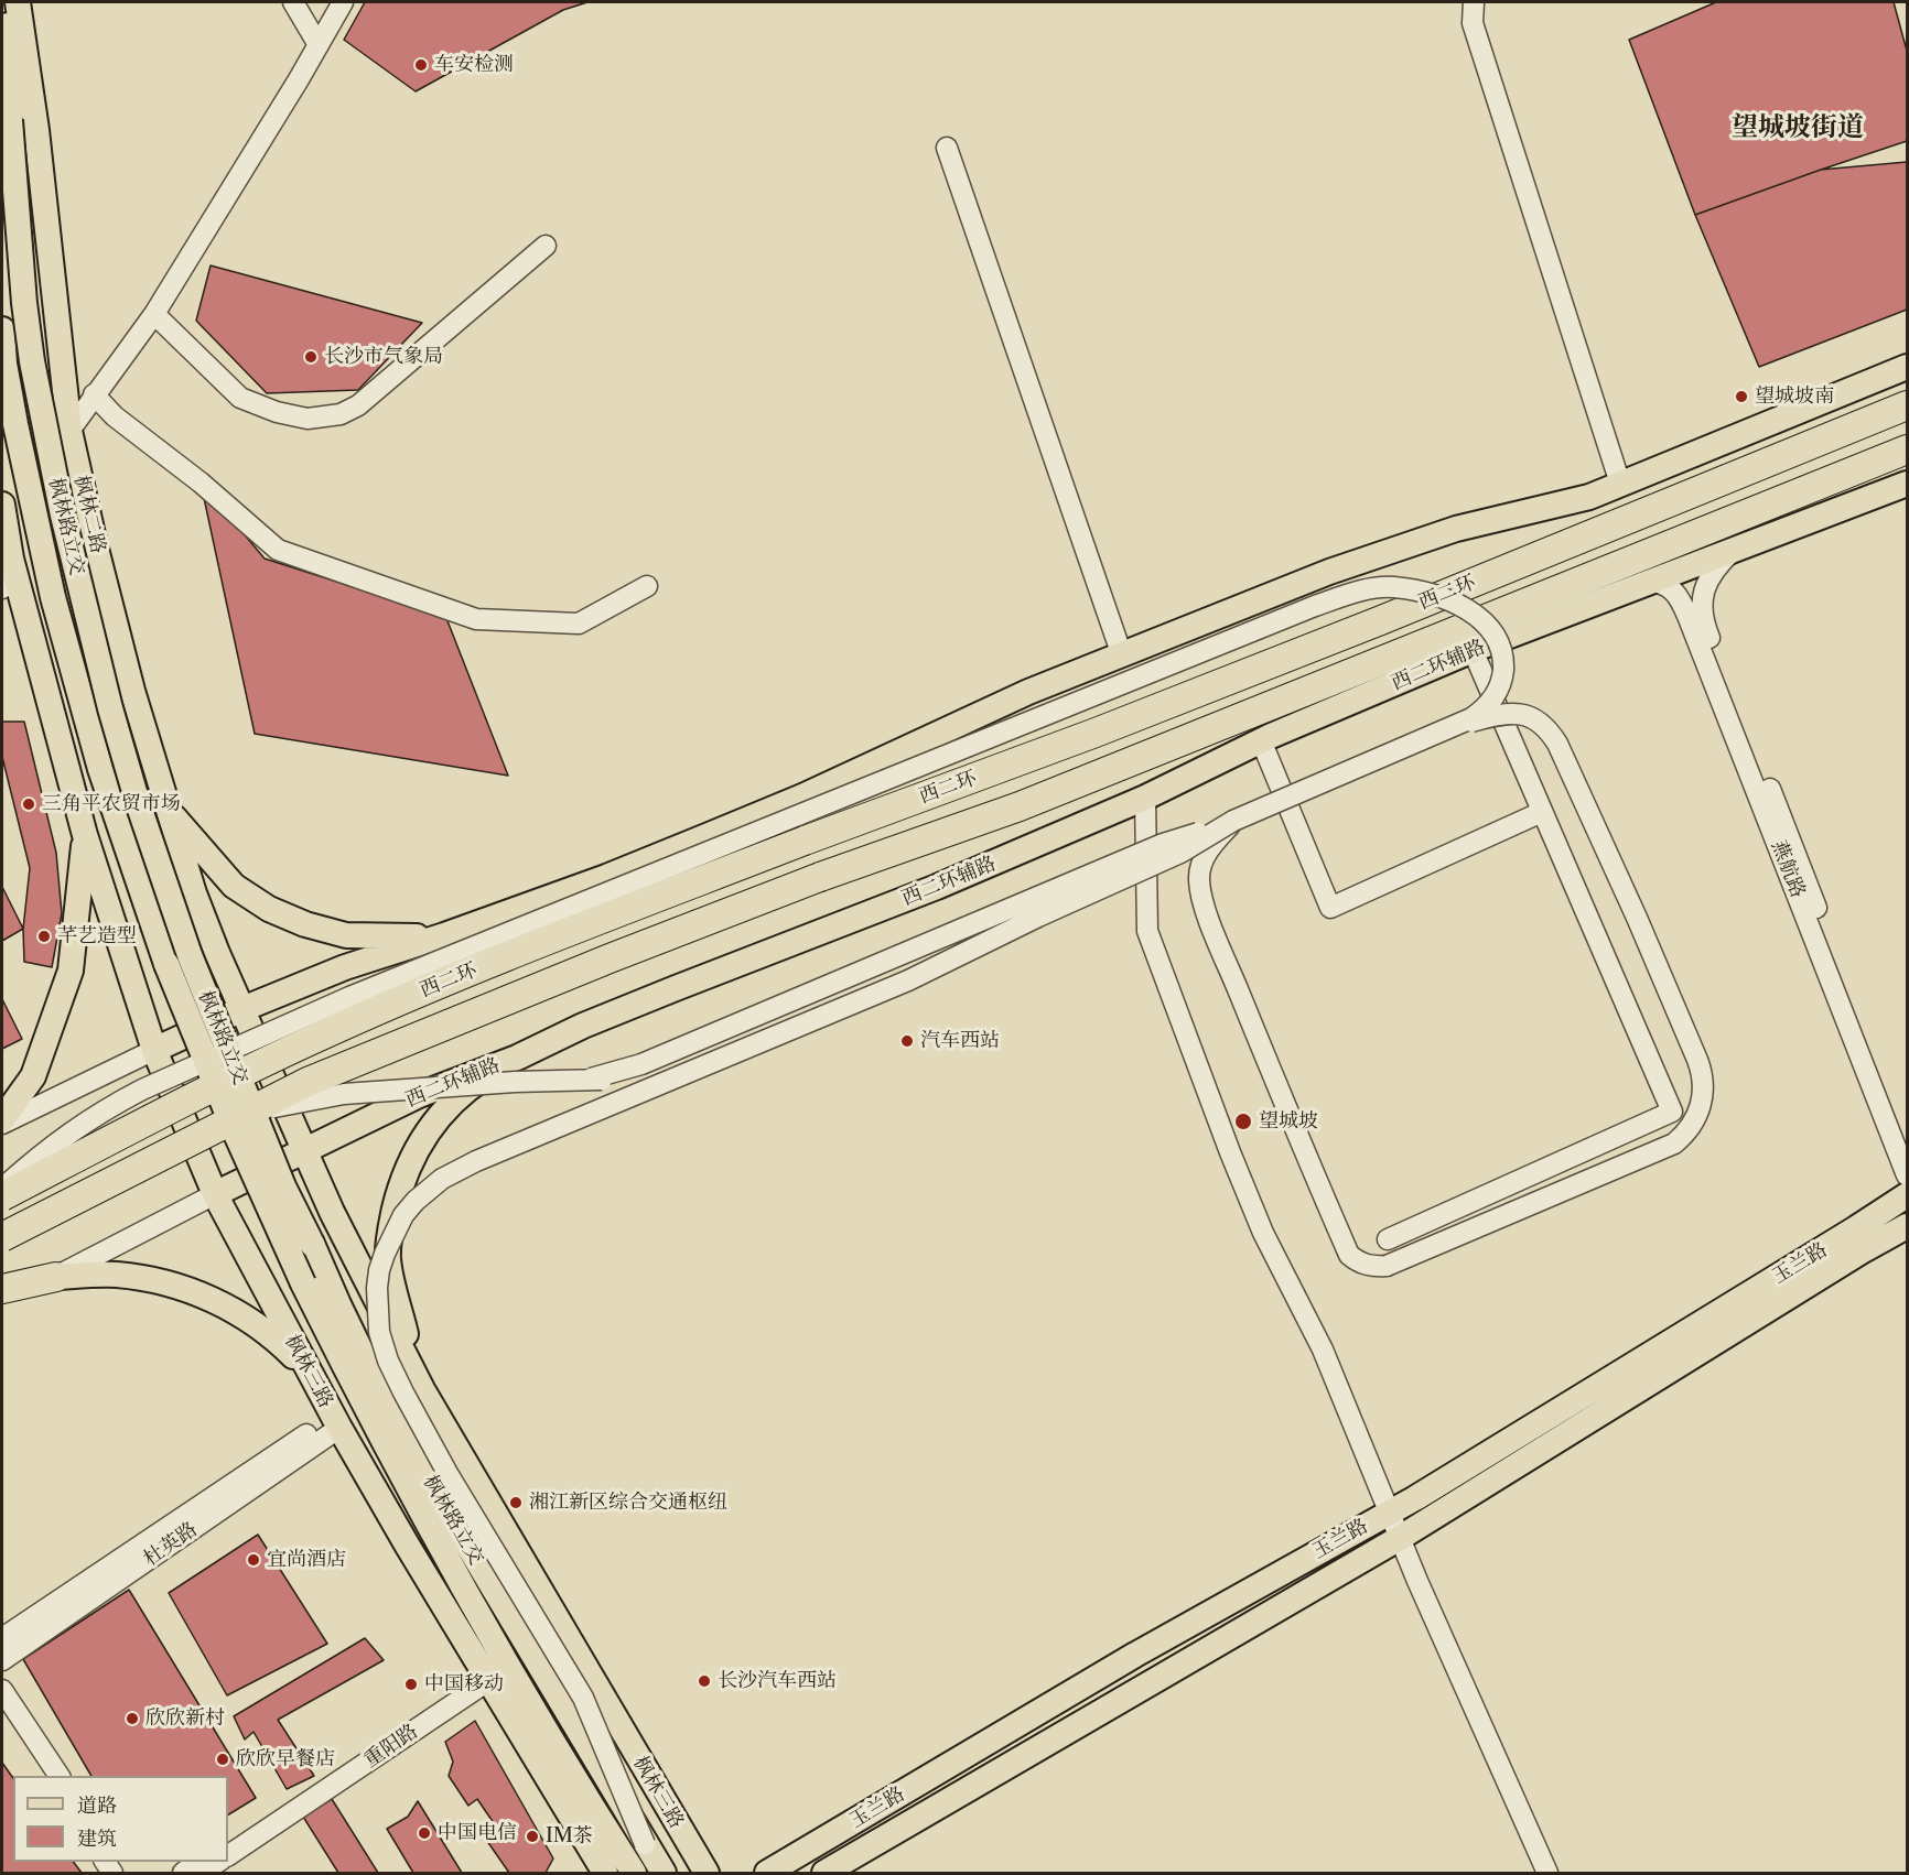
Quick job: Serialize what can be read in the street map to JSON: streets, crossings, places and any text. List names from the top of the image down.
{
  "streets": {
    "highway": ["西二环"],
    "main road": [
      "枫林二路",
      "枫林路立交",
      "西二环辅路",
      "玉兰路",
      "枫林三路"
    ],
    "street": ["燕航路", "杜英路", "重阳路"]
  },
  "crossings": [
    ["枫林二路", "枫林三路"],
    ["西二环辅路", "燕航路"],
    ["西二环辅路", "枫林三路"],
    ["枫林三路", "杜英路"],
    ["枫林三路", "重阳路"]
  ],
  "districts": ["望城坡街道"],
  "places": [
    "车安检测",
    "长沙市气象局",
    "望城坡南",
    "三角平农贸市场",
    "芊艺造型",
    "汽车西站",
    "望城坡",
    "湘江新区综合交通枢纽",
    "宜尚酒店",
    "长沙汽车西站",
    "中国移动",
    "欣欣新村",
    "欣欣早餐店",
    "中国电信",
    "IM茶"
  ],
  "legend": ["道路", "建筑"]
}
